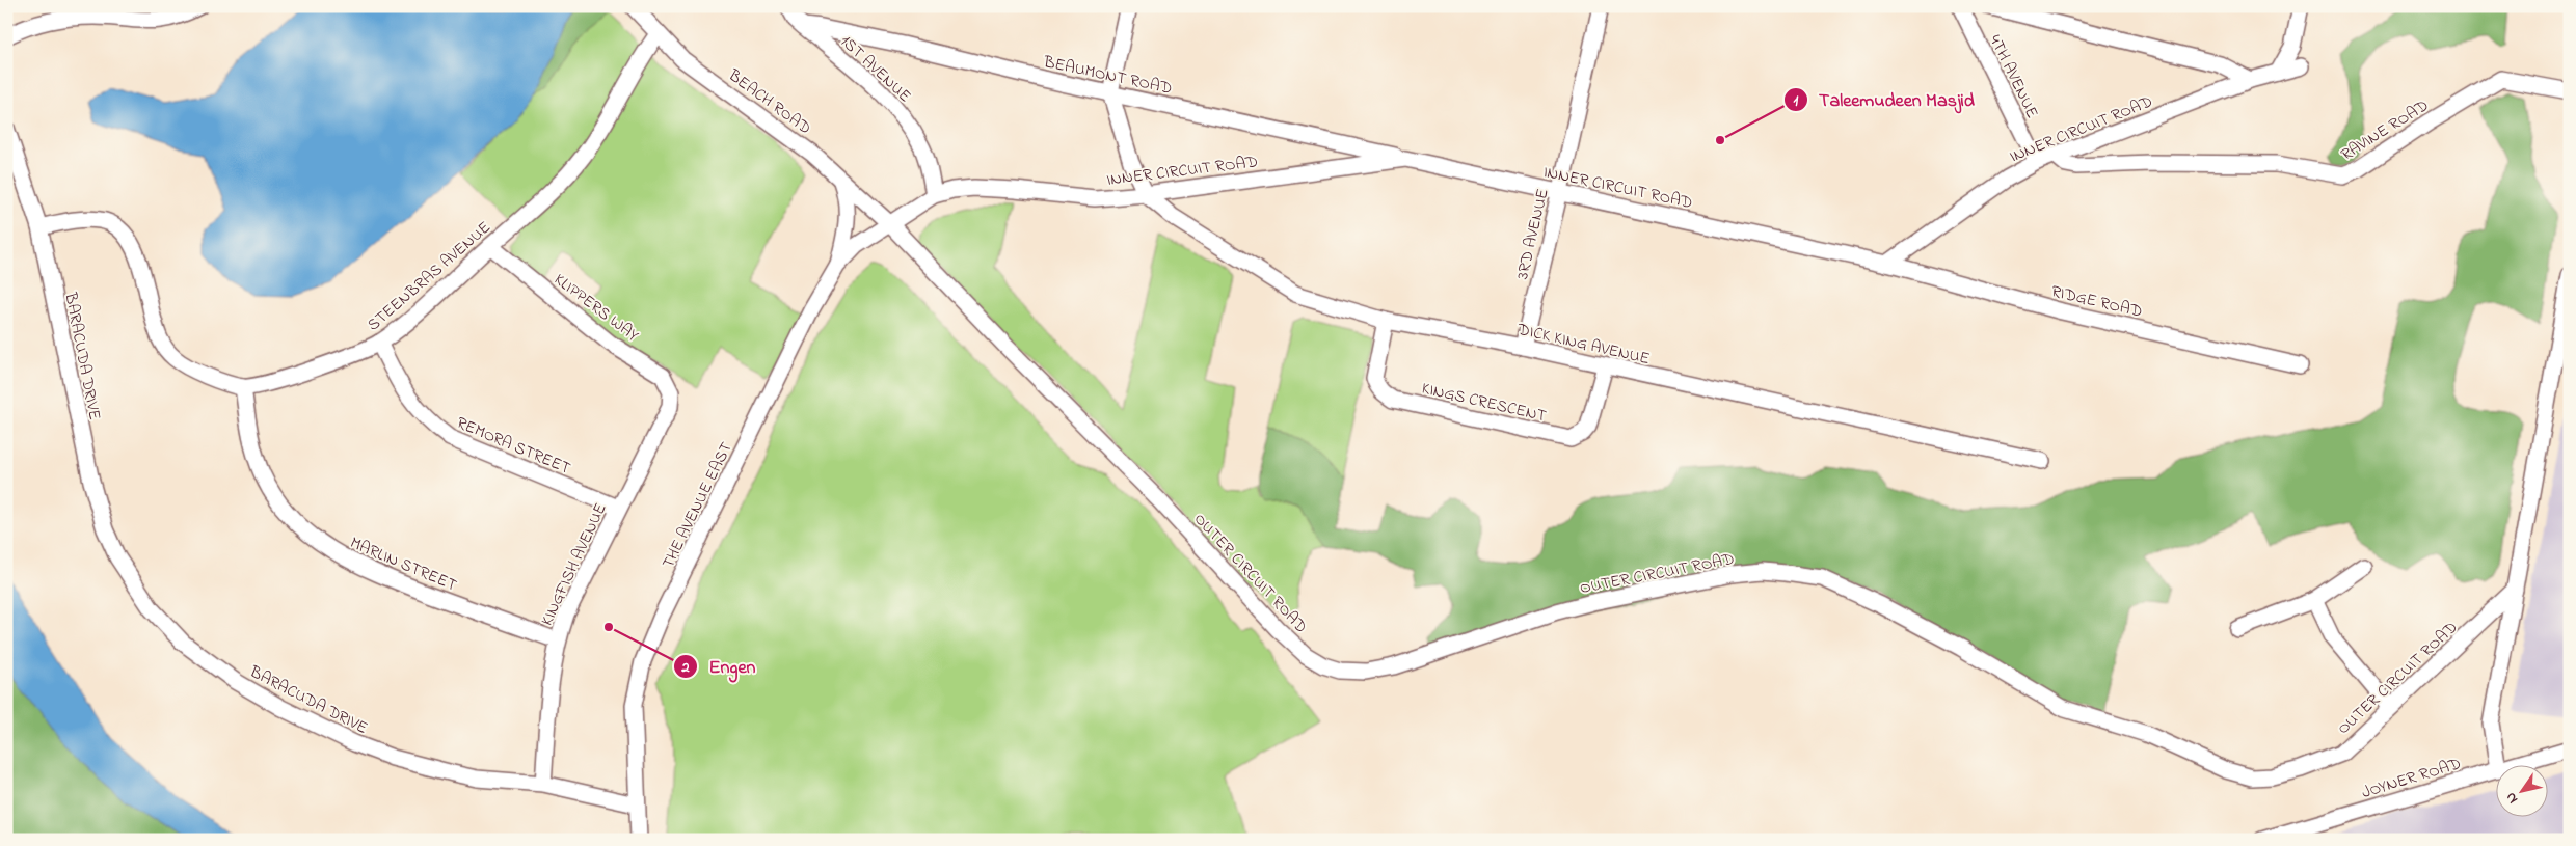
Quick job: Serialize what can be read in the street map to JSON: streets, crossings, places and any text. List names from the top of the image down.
{
  "streets": {
    "street": [
      "1ST AVENUE",
      "BEAUMONT ROAD",
      "4TH AVENUE",
      "BEACH ROAD",
      "INNER CIRCUIT ROAD",
      "RAVINE ROAD",
      "3RD AVENUE",
      "STEENBRAS AVENUE",
      "RIDGE ROAD",
      "KLIPPERS WAY",
      "DICK KING AVENUE",
      "BARACUDA DRIVE",
      "KINGS CRESCENT",
      "REMORA STREET",
      "THE AVENUE EAST",
      "MARLIN STREET",
      "KINGFISH AVENUE",
      "OUTER CIRCUIT ROAD",
      "JOYNER ROAD"
    ]
  },
  "crossings": [
    ["1ST AVENUE", "BEAUMONT ROAD"],
    ["1ST AVENUE", "INNER CIRCUIT ROAD"],
    ["BEAUMONT ROAD", "INNER CIRCUIT ROAD"],
    ["4TH AVENUE", "INNER CIRCUIT ROAD"],
    ["BEACH ROAD", "INNER CIRCUIT ROAD"],
    ["BEACH ROAD", "STEENBRAS AVENUE"],
    ["BEACH ROAD", "THE AVENUE EAST"],
    ["BEACH ROAD", "OUTER CIRCUIT ROAD"],
    ["INNER CIRCUIT ROAD", "RAVINE ROAD"],
    ["INNER CIRCUIT ROAD", "3RD AVENUE"],
    ["INNER CIRCUIT ROAD", "RIDGE ROAD"],
    ["INNER CIRCUIT ROAD", "DICK KING AVENUE"],
    ["INNER CIRCUIT ROAD", "THE AVENUE EAST"],
    ["INNER CIRCUIT ROAD", "OUTER CIRCUIT ROAD"],
    ["3RD AVENUE", "DICK KING AVENUE"],
    ["STEENBRAS AVENUE", "KLIPPERS WAY"],
    ["STEENBRAS AVENUE", "REMORA STREET"],
    ["STEENBRAS AVENUE", "MARLIN STREET"],
    ["KLIPPERS WAY", "KINGFISH AVENUE"],
    ["DICK KING AVENUE", "KINGS CRESCENT"],
    ["BARACUDA DRIVE", "THE AVENUE EAST"],
    ["BARACUDA DRIVE", "KINGFISH AVENUE"],
    ["REMORA STREET", "KINGFISH AVENUE"],
    ["THE AVENUE EAST", "OUTER CIRCUIT ROAD"],
    ["MARLIN STREET", "KINGFISH AVENUE"]
  ],
  "places": ["Taleemudeen Masjid", "Engen"],
  "north": "bottom left"
}
